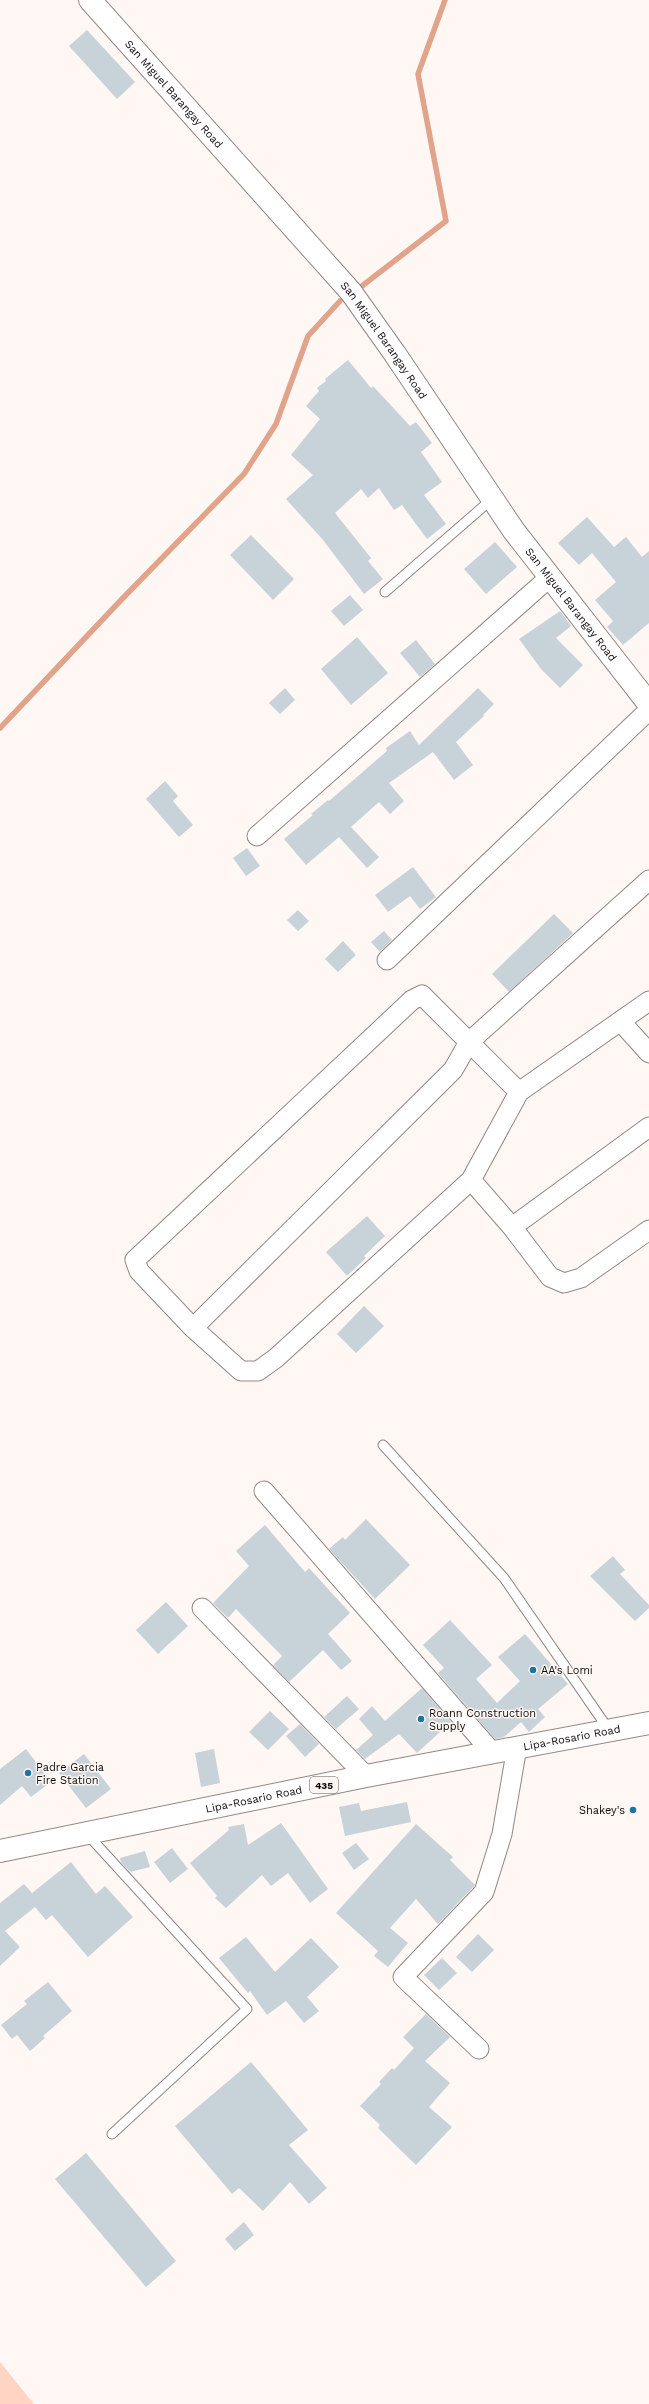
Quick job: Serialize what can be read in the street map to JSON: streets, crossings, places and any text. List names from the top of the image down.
{
  "streets": {
    "street": ["San Miguel Barangay Road", "Lipa-Rosario Road", "435"]
  },
  "places": [
    "AA's Lomi",
    "Roann Construction Supply",
    "Padre Garcia Fire Station",
    "Shakey's"
  ]
}
